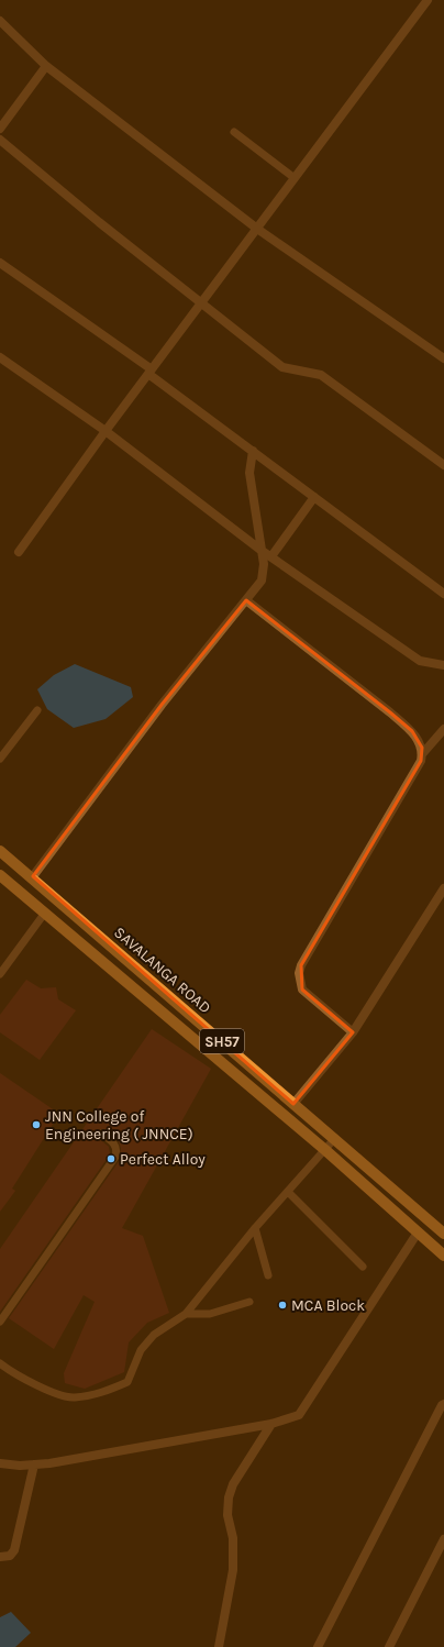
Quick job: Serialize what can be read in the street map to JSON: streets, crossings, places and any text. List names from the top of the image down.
{
  "streets": {
    "main road": ["SAVALANGA ROAD", "SH57"]
  },
  "places": ["JNN College of Engineering ( JNNCE)", "Perfect Alloy", "MCA Block"]
}
